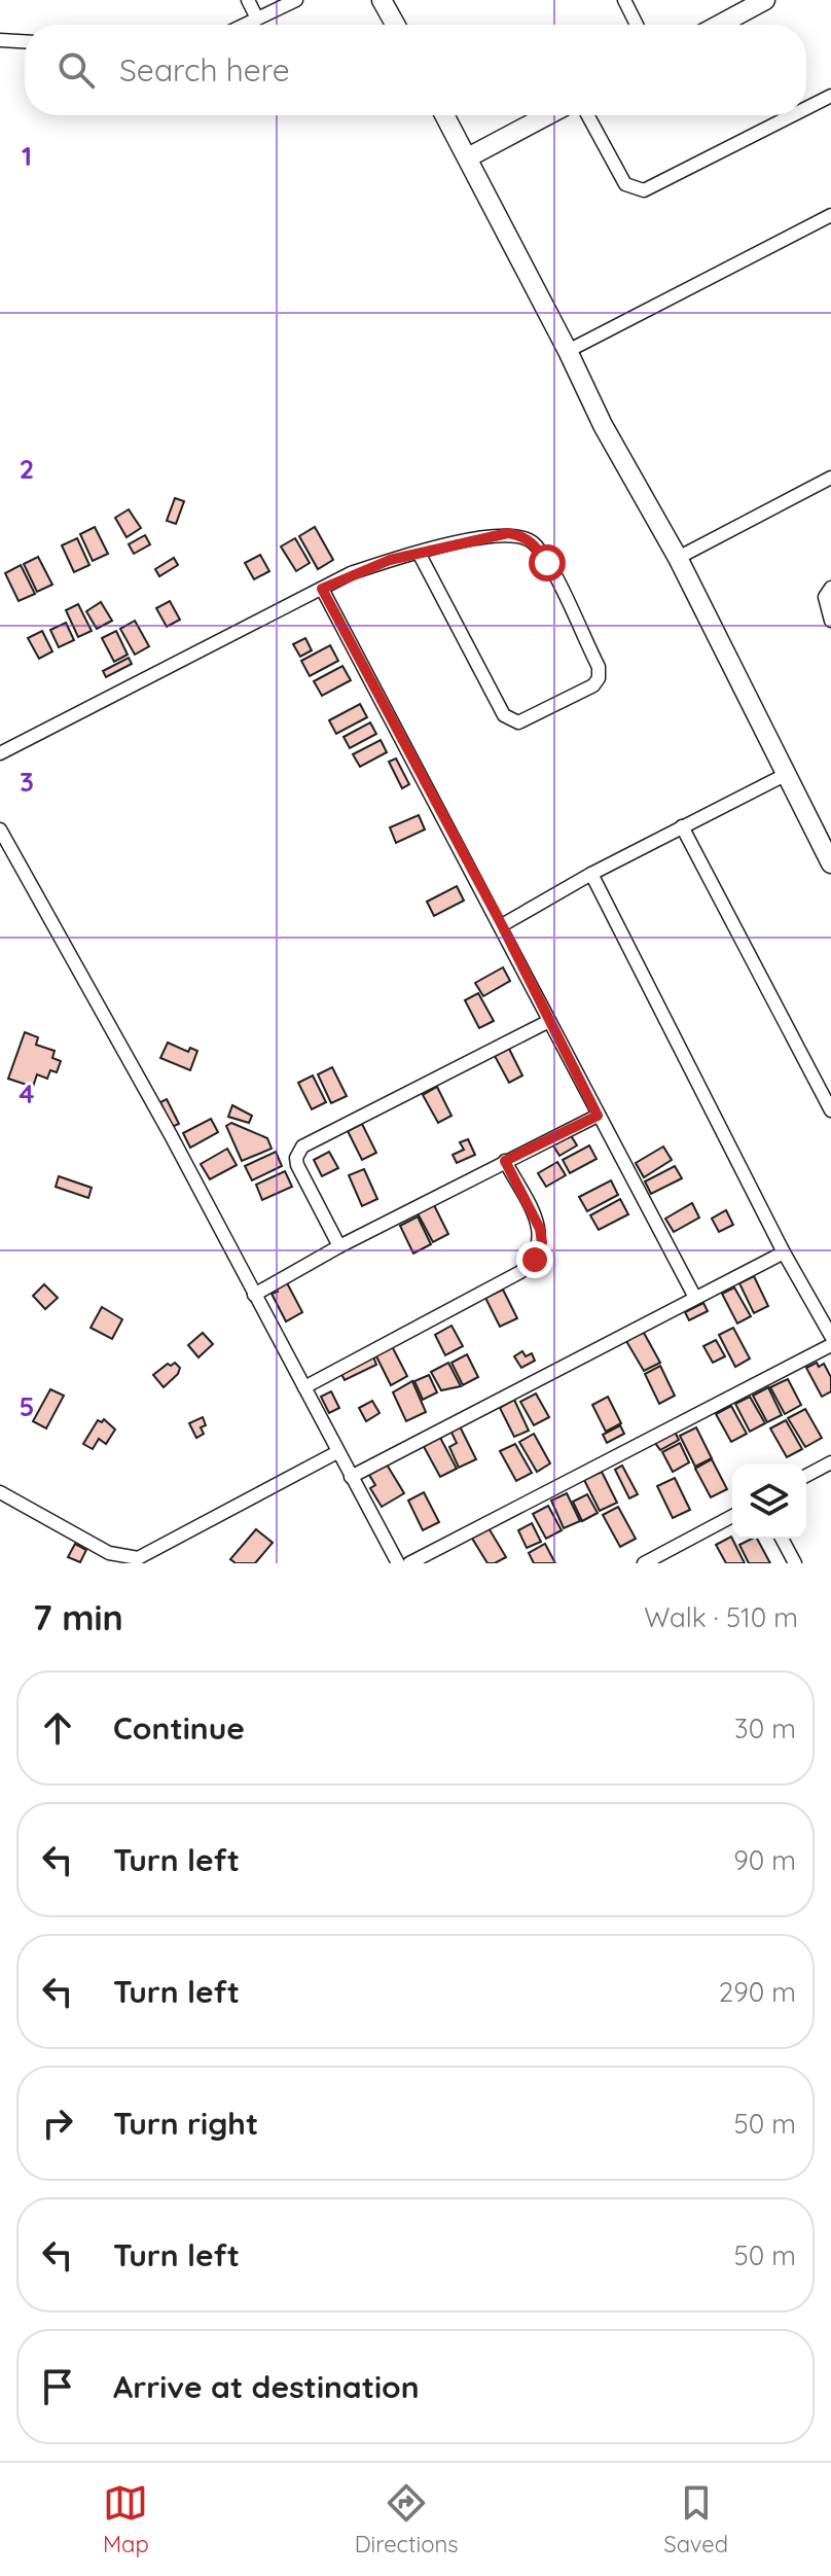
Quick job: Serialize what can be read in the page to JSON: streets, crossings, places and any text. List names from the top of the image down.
{
  "page": {
    "search": "Search here",
    "heading": ["7 min", "Walk · 510 m"],
    "list": [
      ["Continue", "30 m"],
      ["Turn left", "90 m"],
      ["Turn left", "290 m"],
      ["Turn right", "50 m"],
      ["Turn left", "50 m"],
      "Arrive at destination"
    ],
    "nav": ["Map", "Directions", "Saved"]
  },
  "grid": {
    "rows": [
      "1",
      "2",
      "3",
      "4",
      "5"
    ]
  }
}
